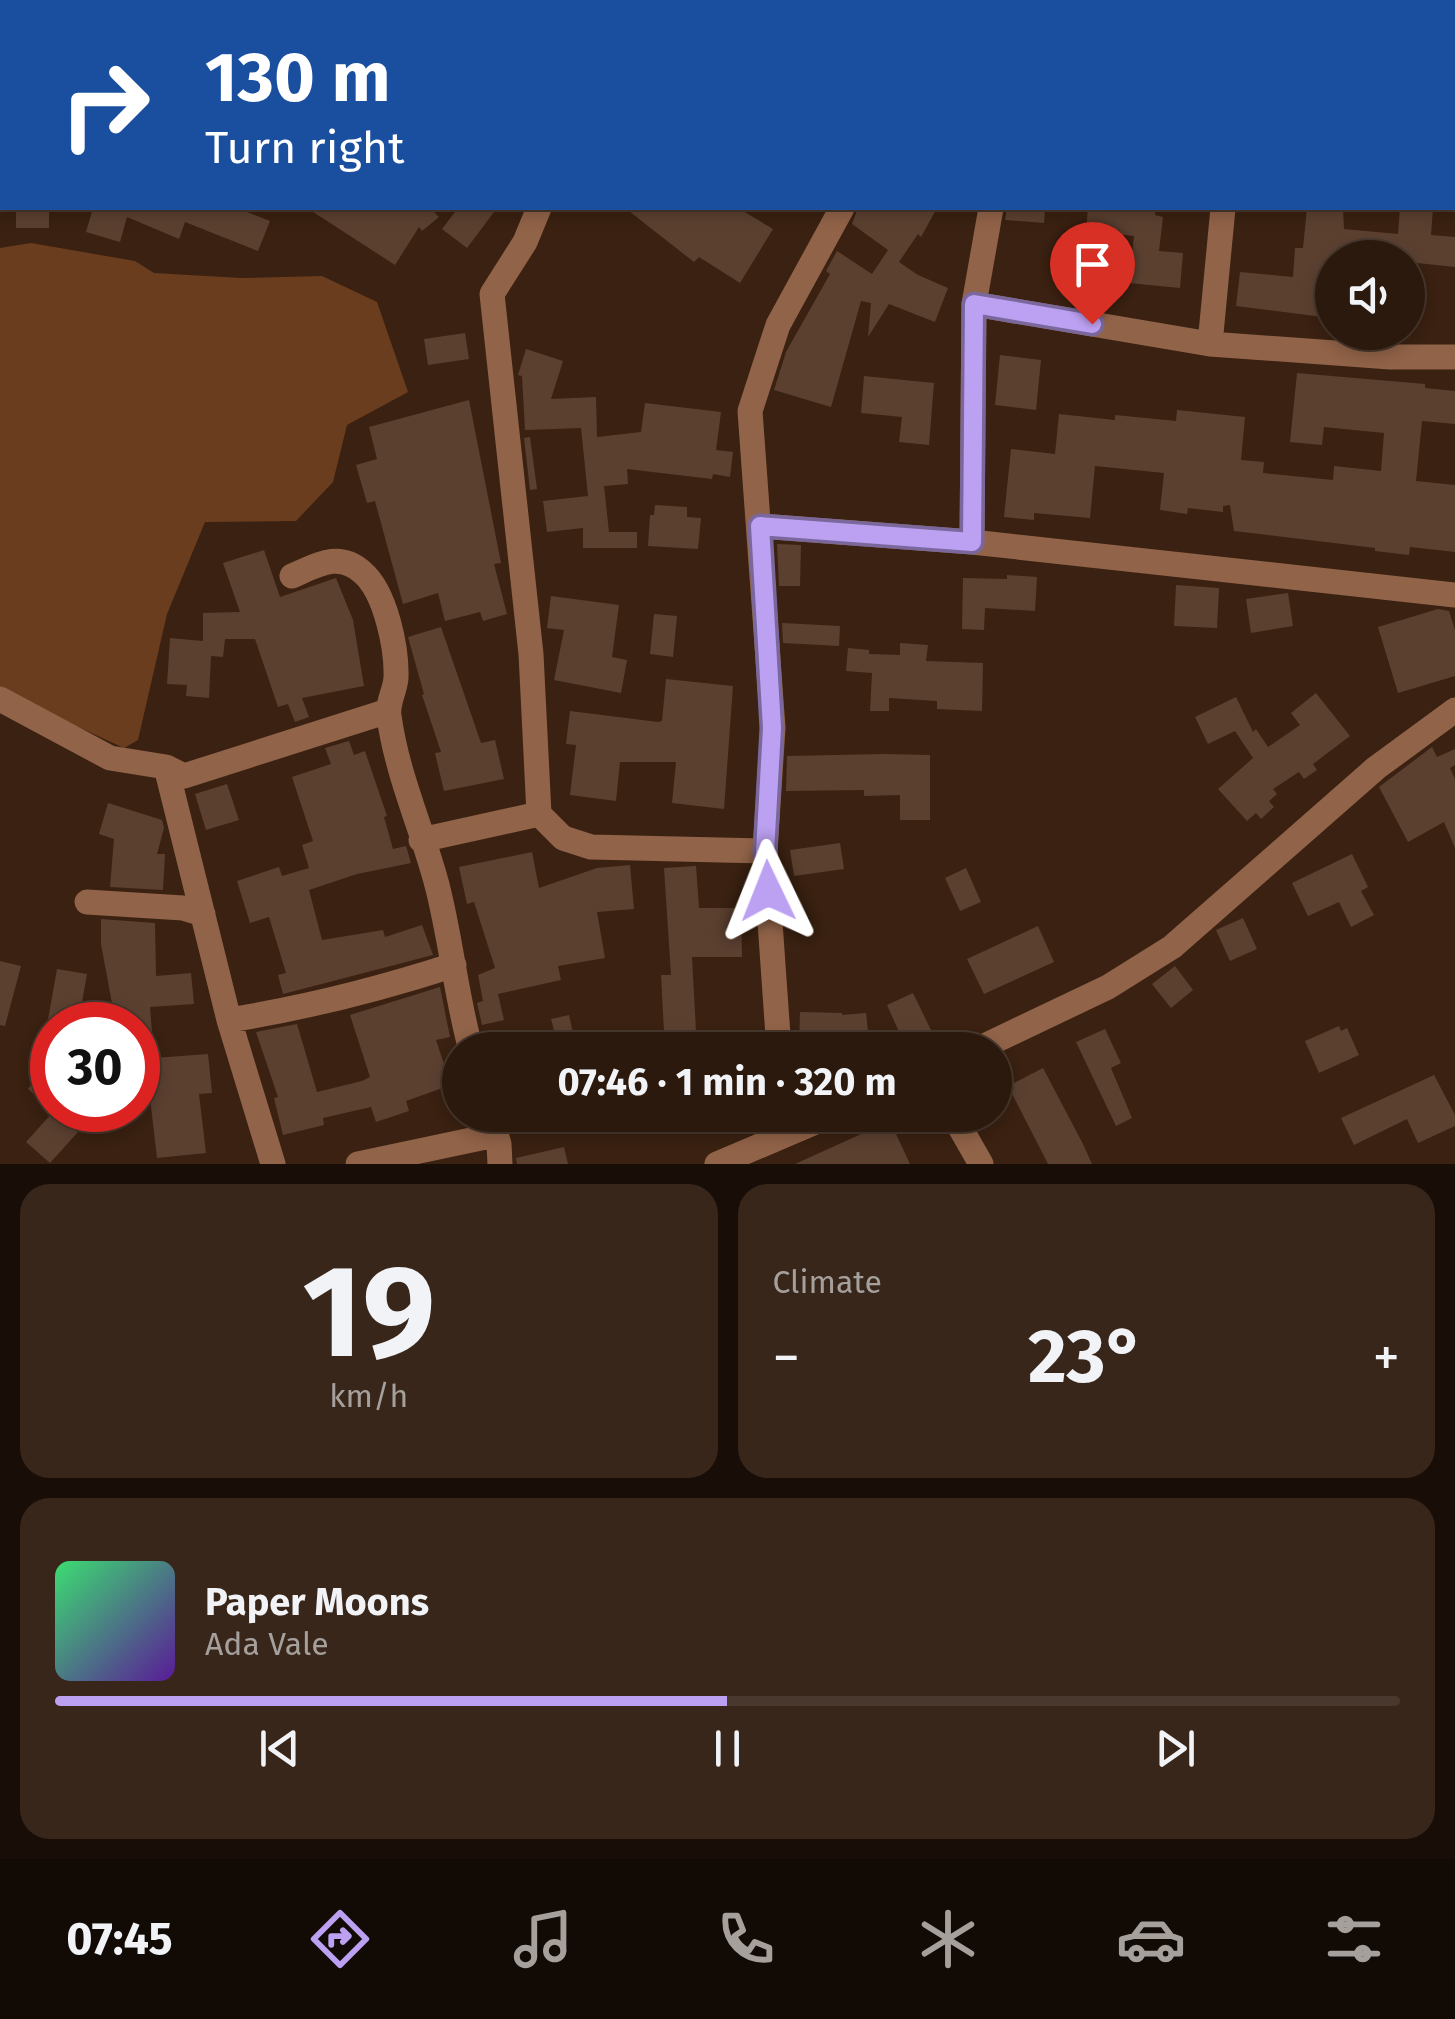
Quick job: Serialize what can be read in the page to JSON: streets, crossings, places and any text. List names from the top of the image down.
{
  "page": {
    "turn": ["130 m", "Turn right"],
    "limit": "30",
    "trip": "07:46 · 1 min · 320 m",
    "tile": [
      ["19", "km/h"],
      "Climate"
    ],
    "heat": ["−", "23°", "+"],
    "song": ["Paper Moons", "Ada Vale"],
    "tabs": "07:45"
  }
}
